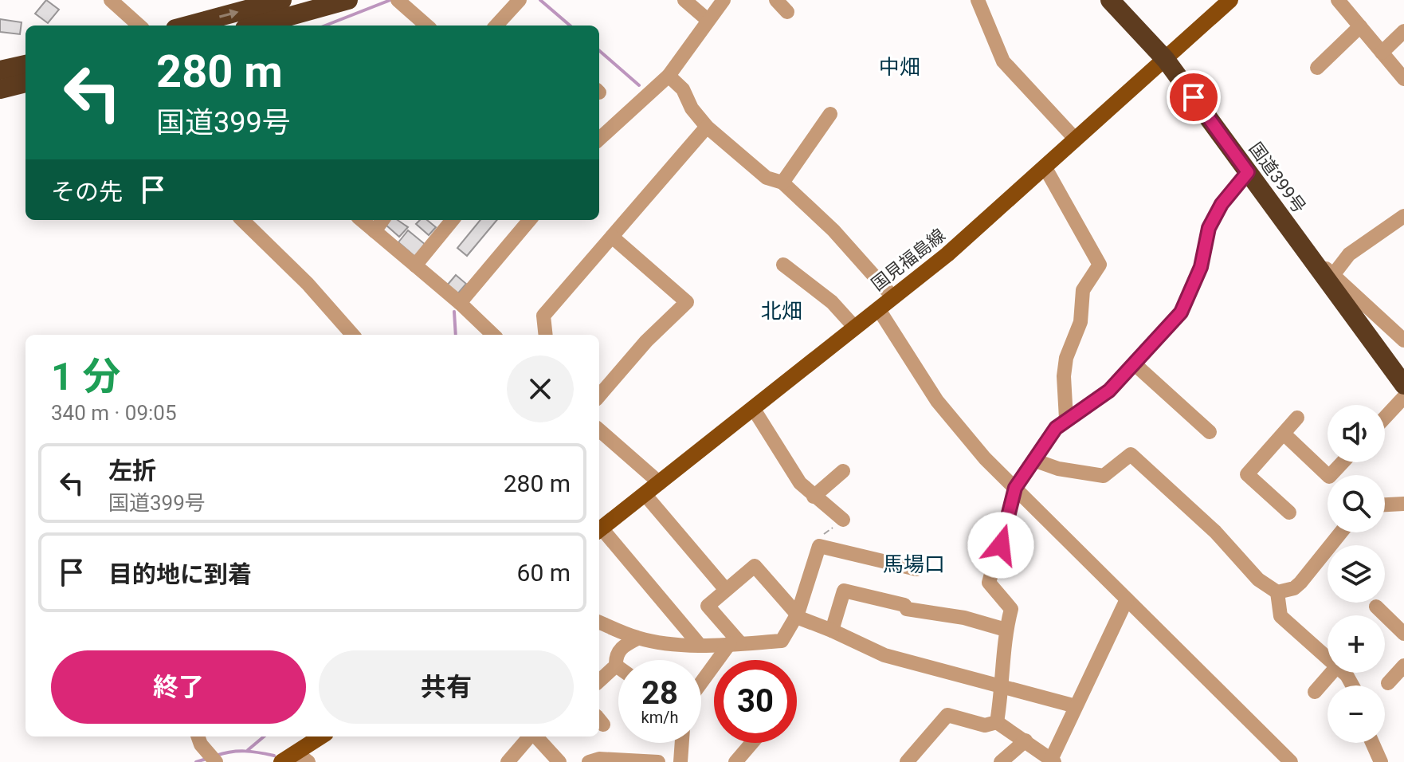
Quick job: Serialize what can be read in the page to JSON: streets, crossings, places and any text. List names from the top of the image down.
{
  "streets": {
    "highway": ["国道399号"],
    "main road": ["国見福島線"]
  },
  "crossings": [
    ["国道399号", "国見福島線"]
  ],
  "districts": ["中畑", "北畑", "馬場口"],
  "page": {
    "turn": ["280 m", "国道399号"],
    "then": "その先",
    "heading": ["1 分", "340 m · 09:05"],
    "map_buttons": ["+", "−"],
    "list": [
      {
        "name": "左折",
        "note": "国道399号",
        "value": "280 m"
      },
      {
        "name": "目的地に到着",
        "value": "60 m"
      }
    ],
    "buttons": ["終了", "共有"],
    "speed": "28 km/h",
    "limit": "30"
  }
}
